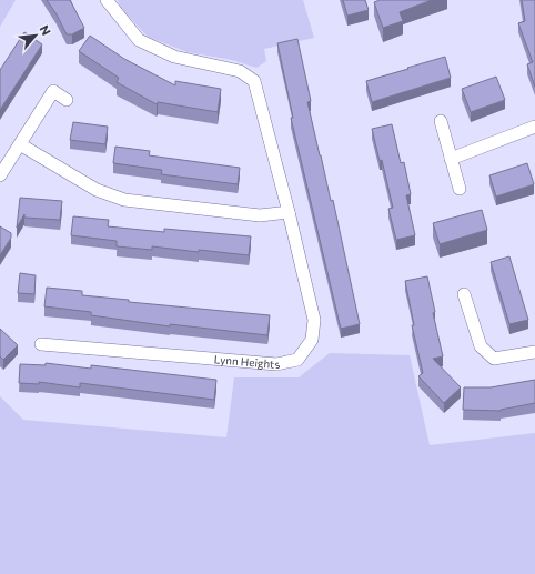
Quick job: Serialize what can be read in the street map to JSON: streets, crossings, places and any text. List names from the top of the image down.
{
  "streets": {
    "street": ["Lynn Heights"]
  },
  "north": "top right"
}
